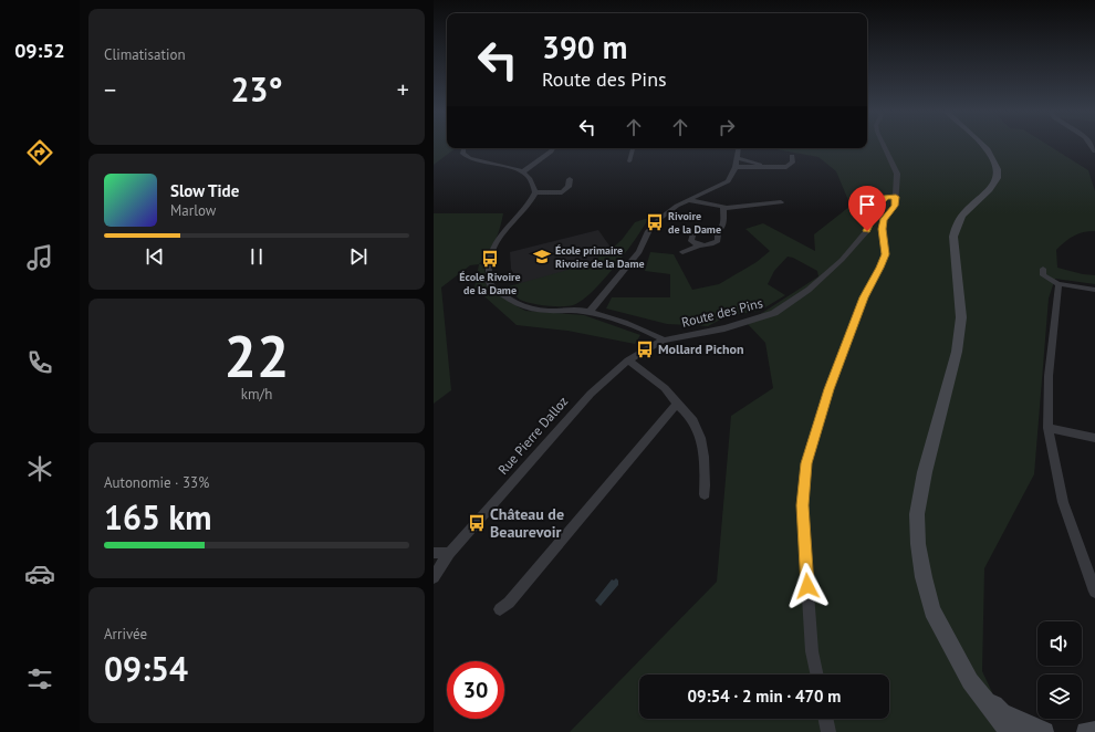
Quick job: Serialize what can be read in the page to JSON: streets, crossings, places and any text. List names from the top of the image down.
{
  "streets": {
    "street": ["Route des Pins", "Rue Pierre Dalloz"]
  },
  "crossings": [
    ["Route des Pins", "Rue Pierre Dalloz"]
  ],
  "places": {
    "bus stop": [
      "Rivoire de la Dame",
      "École Rivoire de la Dame",
      "Mollard Pichon",
      "Château de Beaurevoir"
    ],
    "school or university": ["École primaire Rivoire de la Dame"]
  },
  "page": {
    "tabs": "09:52",
    "tile": [
      "Climatisation",
      ["22", "km/h"],
      ["Autonomie · 33%", "165 km"],
      ["Arrivée", "09:54"]
    ],
    "turn": ["390 m", "Route des Pins"],
    "heat": ["−", "23°", "+"],
    "song": ["Slow Tide", "Marlow"],
    "limit": "30",
    "trip": "09:54 · 2 min · 470 m"
  }
}
